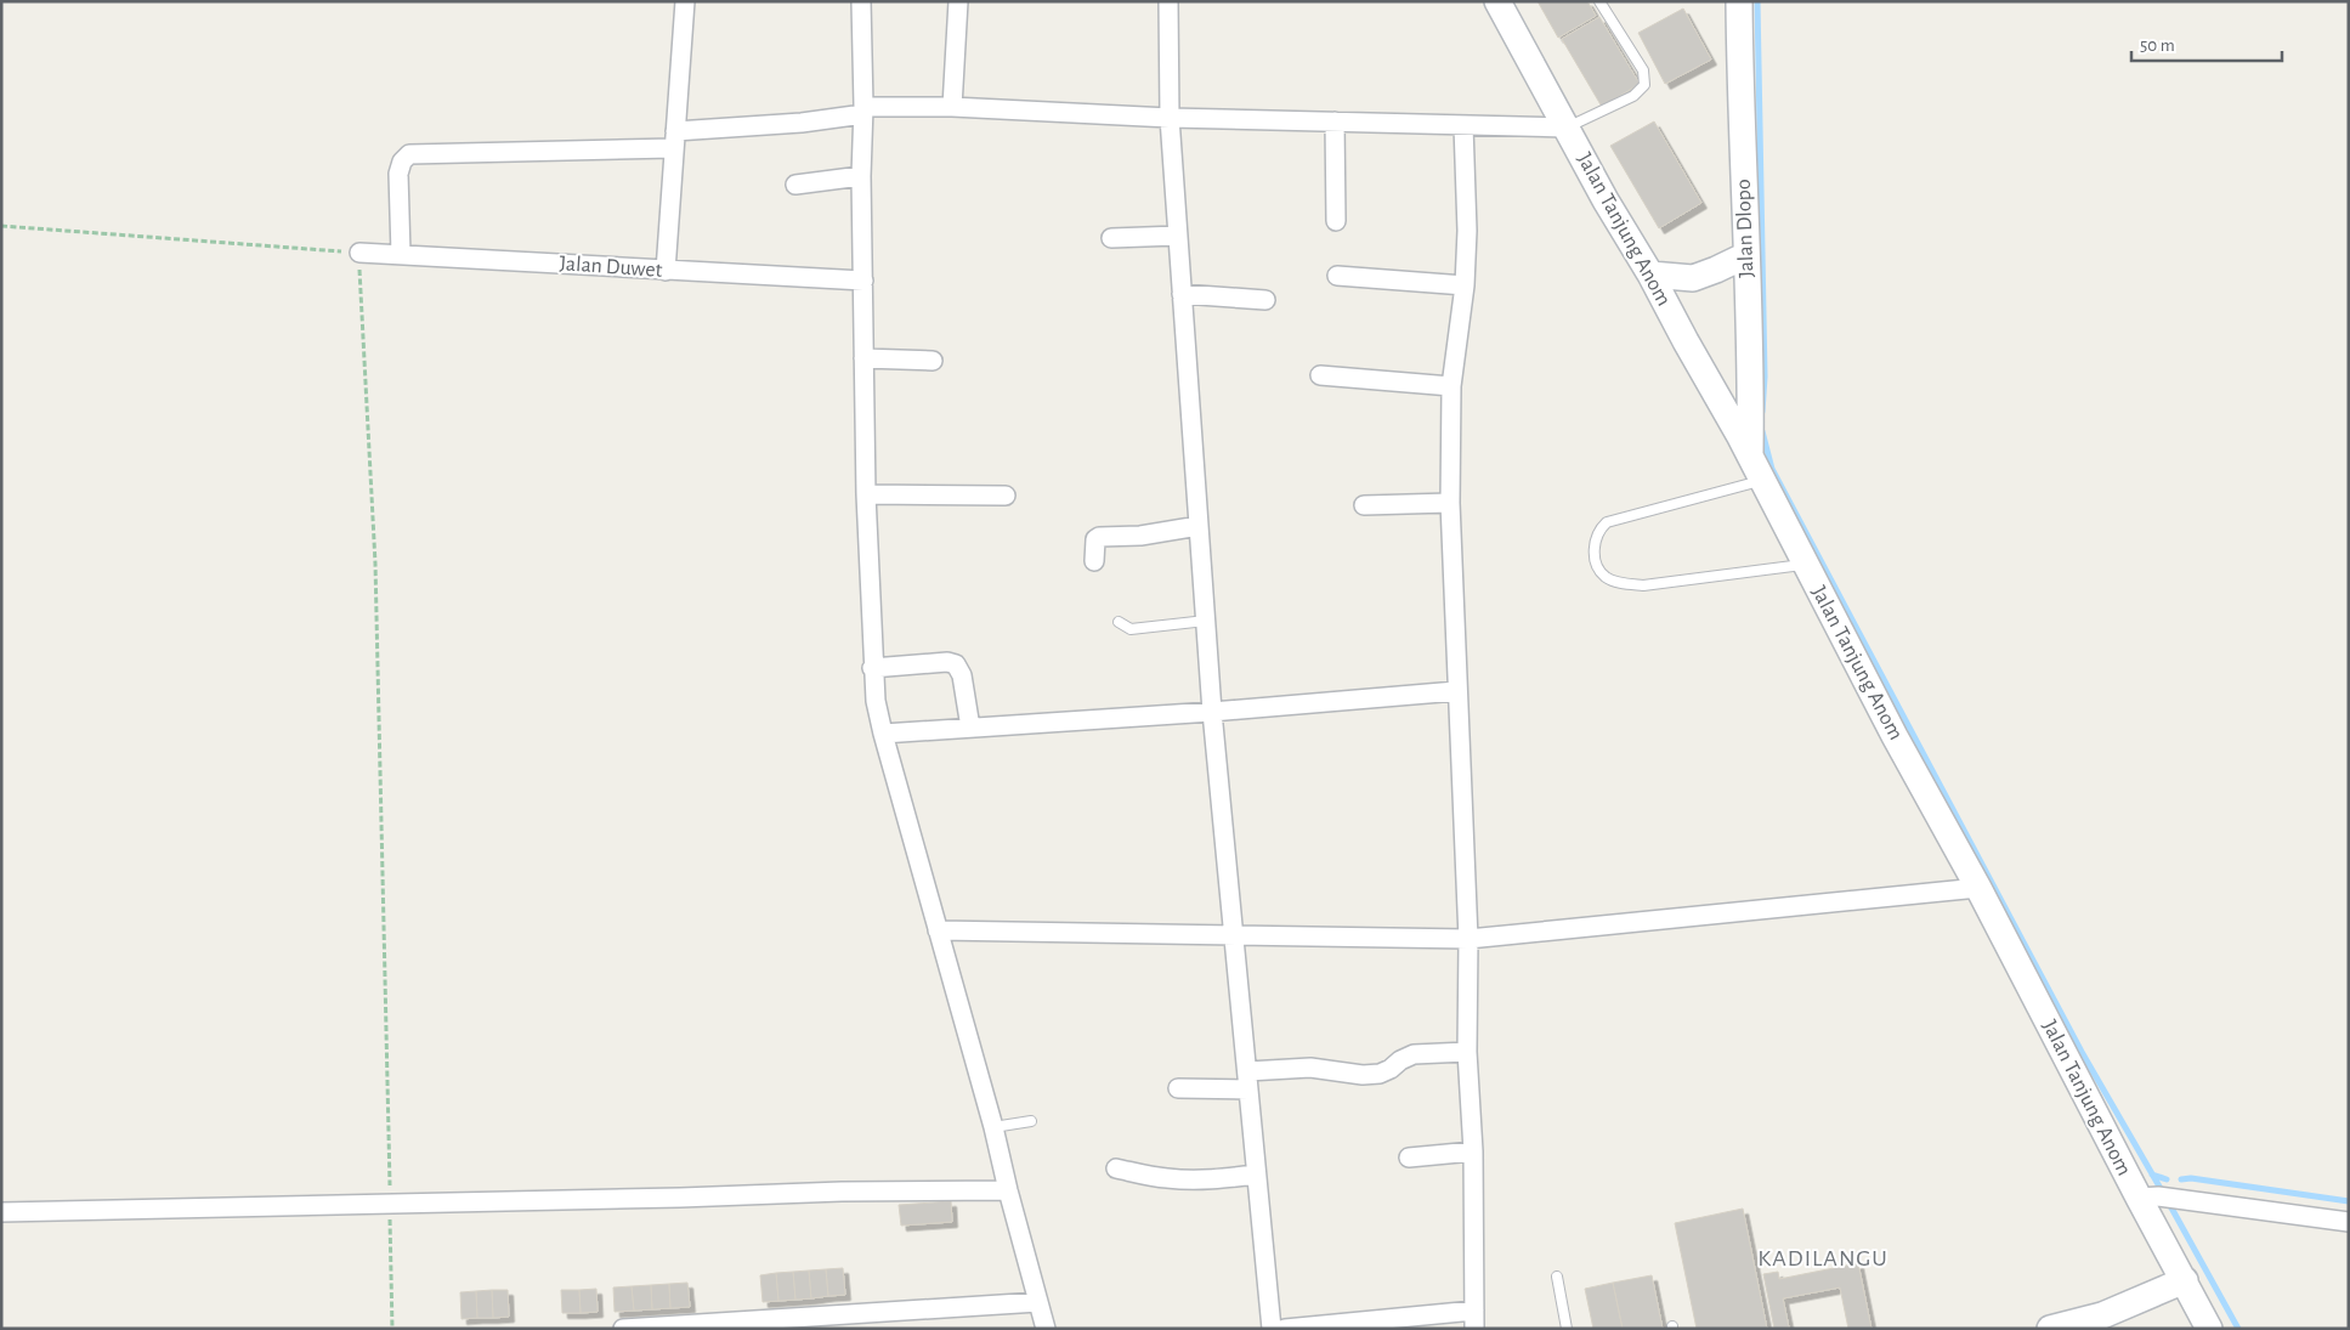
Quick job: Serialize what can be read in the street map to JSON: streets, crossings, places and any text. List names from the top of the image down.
{
  "streets": {
    "main road": ["Jalan Dlopo", "Jalan Tanjung Anom"],
    "street": ["Jalan Duwet"]
  },
  "crossings": [
    ["Jalan Dlopo", "Jalan Tanjung Anom"]
  ],
  "districts": ["KADILANGU"],
  "scale_bar": "50 m"
}
